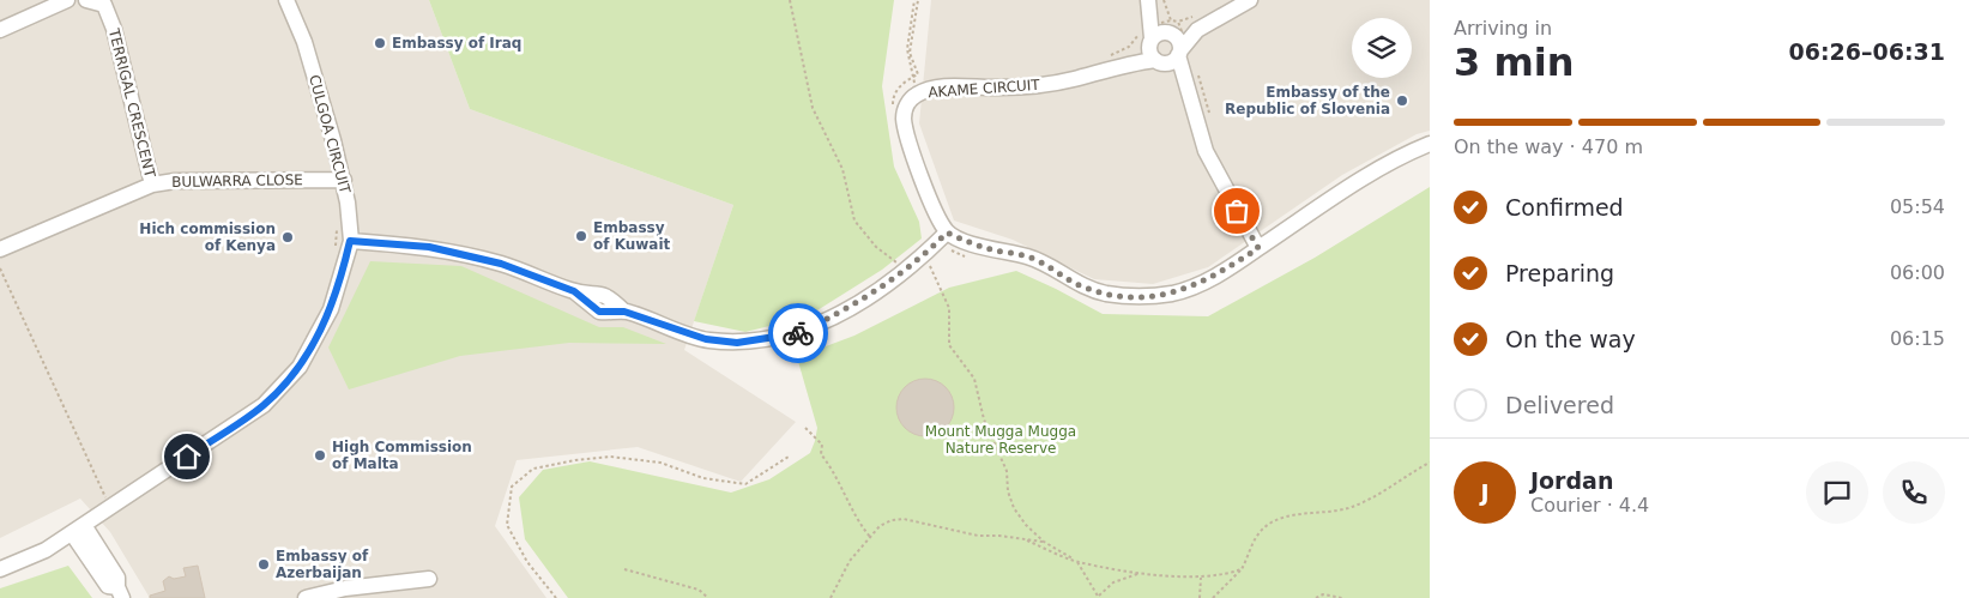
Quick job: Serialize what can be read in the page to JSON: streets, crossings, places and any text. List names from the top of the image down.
{
  "streets": {
    "street": [
      "AKAME CIRCUIT",
      "TERRIGAL CRESCENT",
      "CULGOA CIRCUIT",
      "BULWARRA CLOSE"
    ]
  },
  "crossings": [
    ["TERRIGAL CRESCENT", "BULWARRA CLOSE"],
    ["CULGOA CIRCUIT", "BULWARRA CLOSE"]
  ],
  "parks": ["Mount Mugga Mugga Nature Reserve"],
  "places": [
    "Embassy of Iraq",
    "Embassy of the Republic of Slovenia",
    "Embassy of Kuwait",
    "Hich commission of Kenya",
    "High Commission of Malta",
    "Embassy of Azerbaijan"
  ],
  "page": {
    "heading": ["3 min", "Arriving in", "06:26–06:31"],
    "panel": ["Jordan", "Courier · 4.4"],
    "bar": "On the way · 470 m",
    "list": [
      ["Confirmed", "05:54"],
      ["Preparing", "06:00"],
      ["On the way", "06:15"],
      "Delivered"
    ],
    "round": "J"
  }
}
